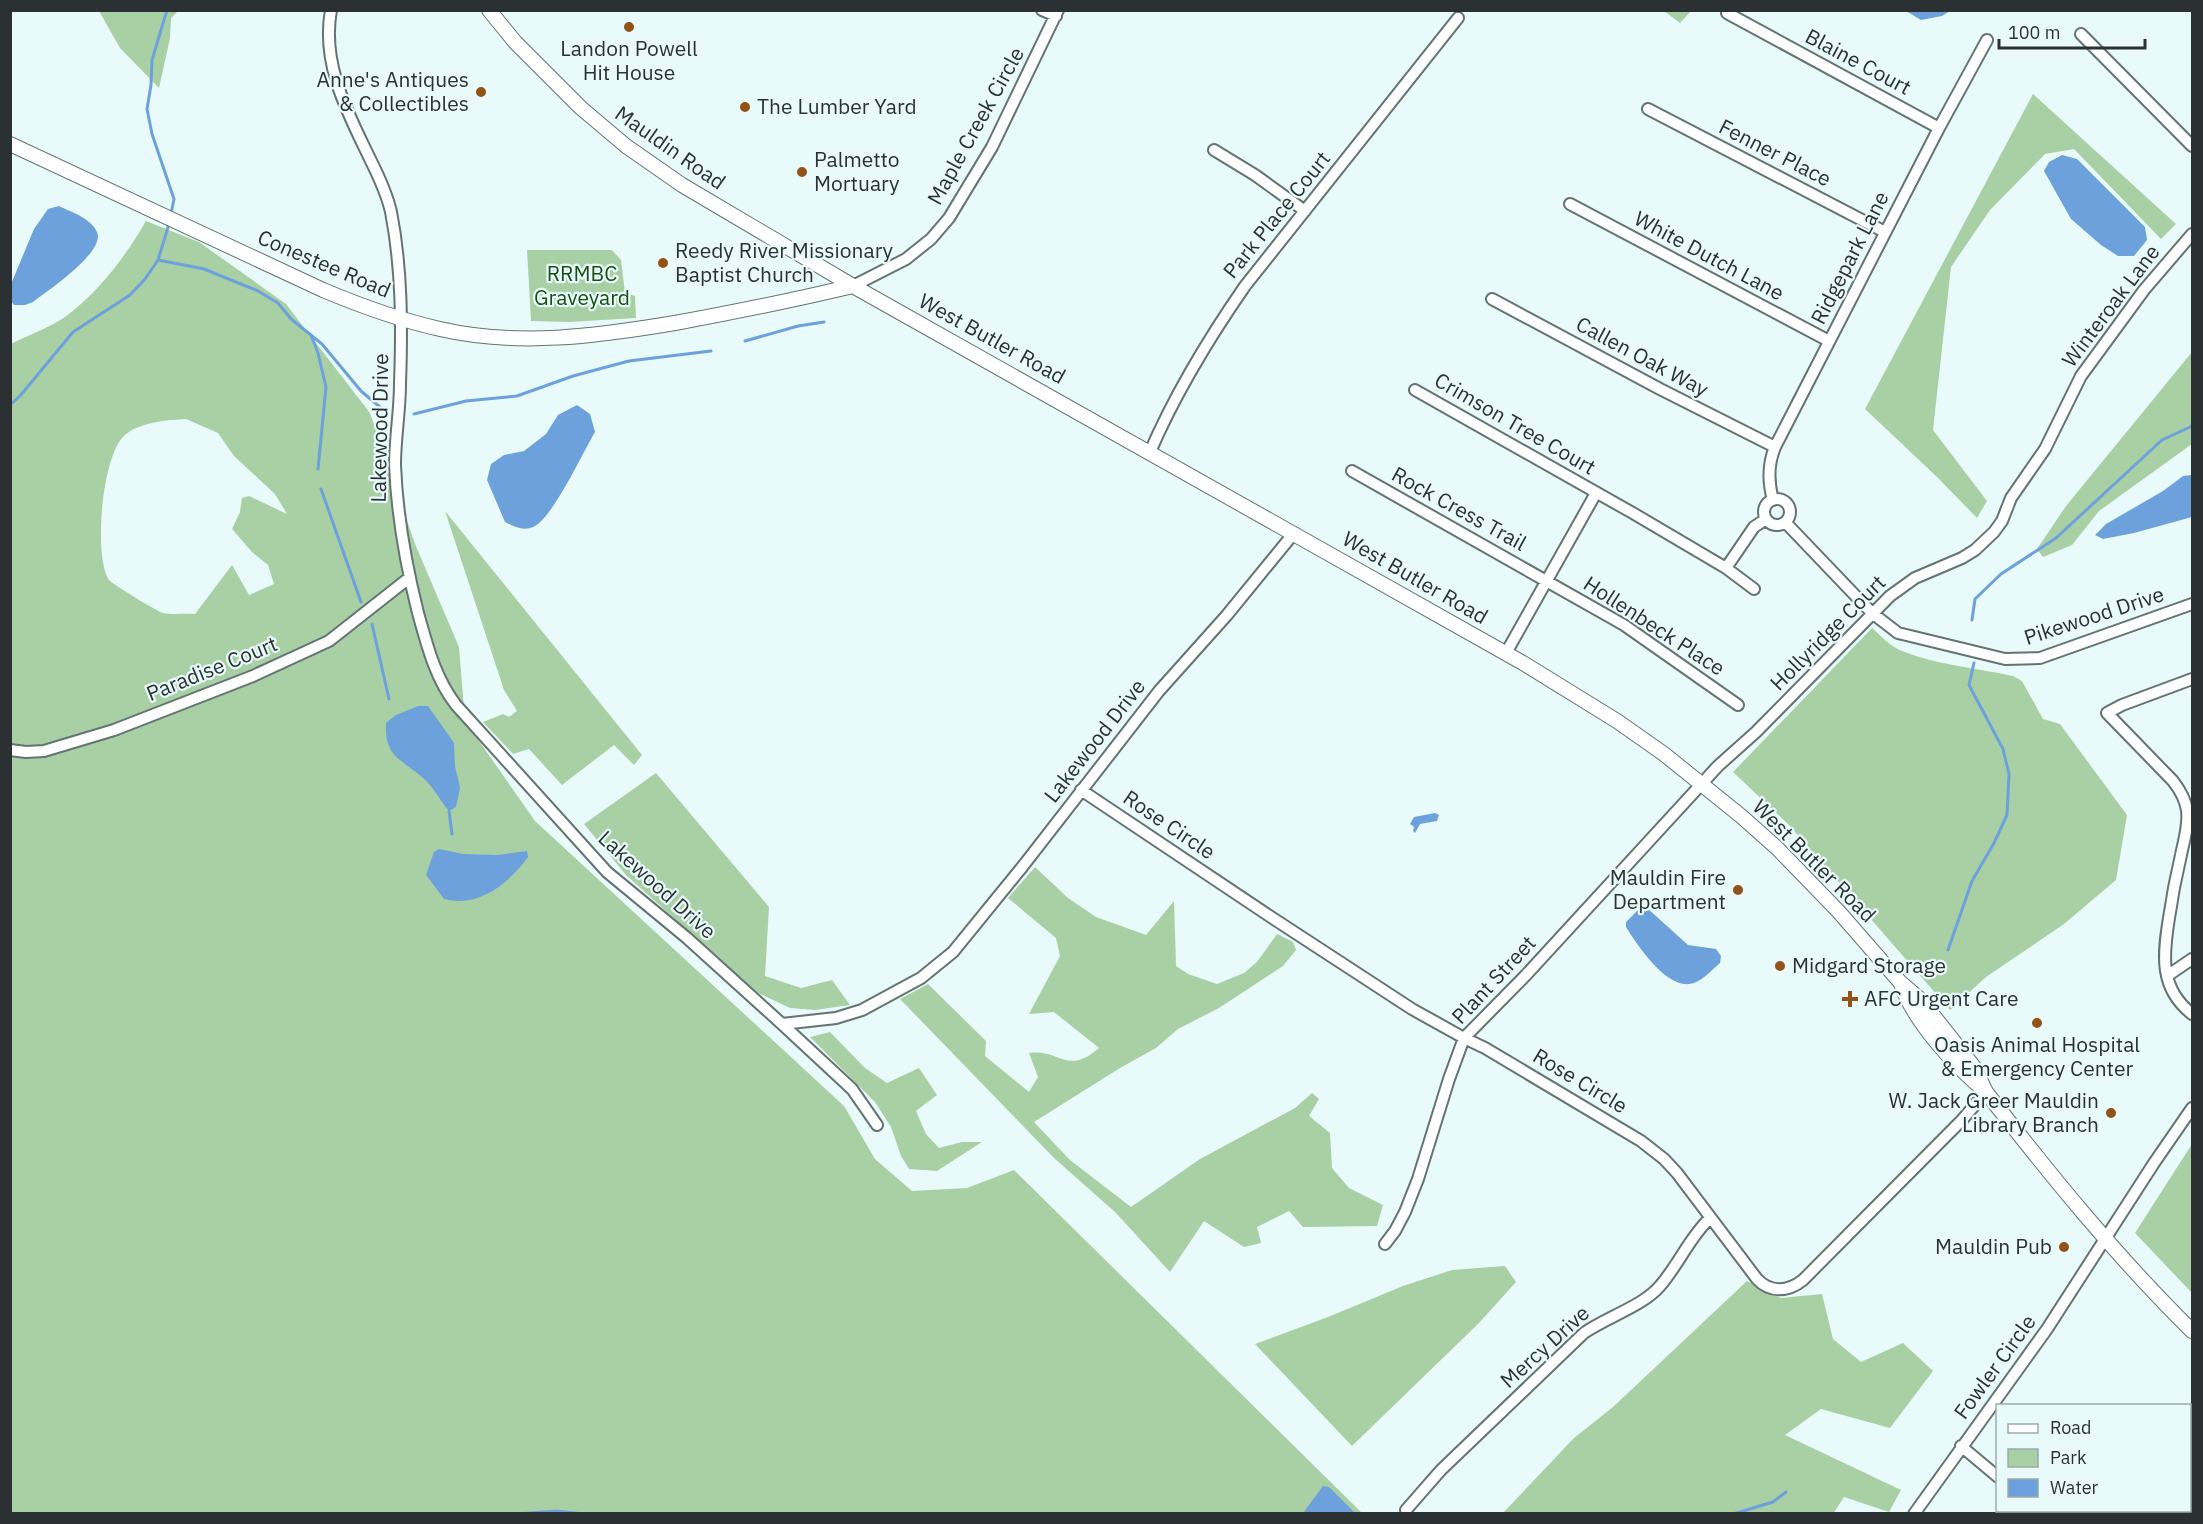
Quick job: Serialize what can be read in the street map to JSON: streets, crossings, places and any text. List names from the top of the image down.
{
  "streets": {
    "main road": ["Mauldin Road", "Conestee Road", "West Butler Road"],
    "street": [
      "Blaine Court",
      "Maple Creek Circle",
      "Fenner Place",
      "Park Place Court",
      "White Dutch Lane",
      "Ridgepark Lane",
      "Winteroak Lane",
      "Callen Oak Way",
      "Crimson Tree Court",
      "Lakewood Drive",
      "Rock Cress Trail",
      "Pikewood Drive",
      "Hollenbeck Place",
      "Hollyridge Court",
      "Paradise Court",
      "Rose Circle",
      "Plant Street",
      "Mercy Drive",
      "Fowler Circle"
    ]
  },
  "crossings": [
    ["Blaine Court", "Ridgepark Lane"],
    ["Maple Creek Circle", "Mauldin Road"],
    ["Maple Creek Circle", "Conestee Road"],
    ["Maple Creek Circle", "West Butler Road"],
    ["Mauldin Road", "Conestee Road"],
    ["Mauldin Road", "West Butler Road"],
    ["Fenner Place", "Ridgepark Lane"],
    ["Park Place Court", "West Butler Road"],
    ["White Dutch Lane", "Ridgepark Lane"],
    ["Ridgepark Lane", "Callen Oak Way"],
    ["Conestee Road", "West Butler Road"],
    ["Conestee Road", "Lakewood Drive"],
    ["Winteroak Lane", "Hollyridge Court"],
    ["West Butler Road", "Lakewood Drive"],
    ["West Butler Road", "Hollyridge Court"],
    ["West Butler Road", "Rose Circle"],
    ["West Butler Road", "Plant Street"],
    ["West Butler Road", "Fowler Circle"],
    ["Lakewood Drive", "Paradise Court"],
    ["Lakewood Drive", "Rose Circle"],
    ["Rock Cress Trail", "Hollenbeck Place"],
    ["Pikewood Drive", "Hollyridge Court"],
    ["Hollyridge Court", "Plant Street"],
    ["Rose Circle", "Plant Street"],
    ["Rose Circle", "Mercy Drive"]
  ],
  "parks": ["RRMBC Graveyard"],
  "places": {
    "other": [
      "Landon Powell Hit House",
      "Anne's Antiques & Collectibles",
      "The Lumber Yard",
      "Palmetto Mortuary",
      "Reedy River Missionary Baptist Church",
      "Mauldin Fire Department",
      "Midgard Storage",
      "Oasis Animal Hospital & Emergency Center",
      "W. Jack Greer Mauldin Library Branch",
      "Mauldin Pub"
    ],
    "health": ["AFC Urgent Care"]
  },
  "legend": ["Road", "Park", "Water"],
  "scale_bar": "100 m"
}
